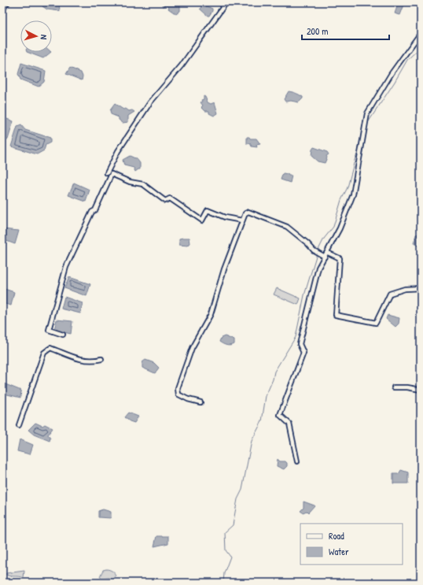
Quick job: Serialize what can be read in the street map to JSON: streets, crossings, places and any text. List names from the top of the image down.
{
  "legend": ["Road", "Water"],
  "scale_bar": "200 m",
  "north": "right"
}
